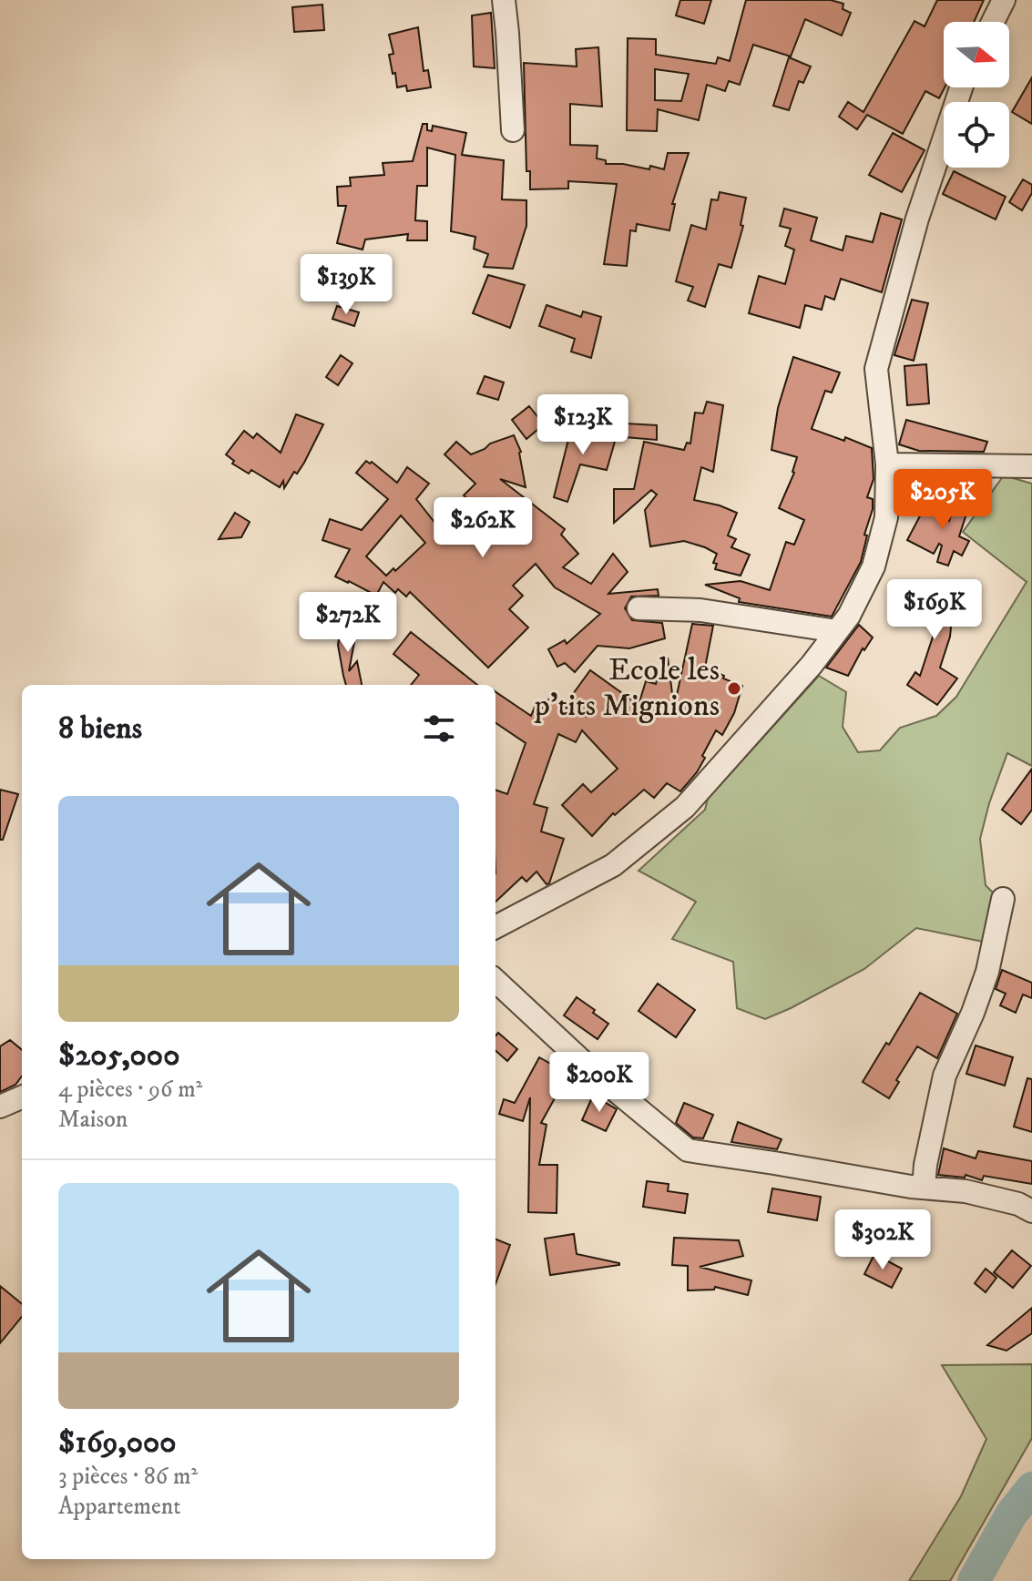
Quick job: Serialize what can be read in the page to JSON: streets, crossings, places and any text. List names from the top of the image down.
{
  "places": ["Ecole les p’tits Mignions"],
  "north": "right",
  "page": {
    "price": [
      "$139K",
      "$123K",
      "$205K",
      "$262K",
      "$169K",
      "$272K",
      "$200K",
      "$302K"
    ],
    "heading": "8 biens",
    "list": [
      {
        "name": "$205,000",
        "note": "4 pièces · 96 m² · Maison"
      },
      {
        "name": "$169,000",
        "note": "3 pièces · 86 m² · Appartement"
      }
    ]
  }
}
